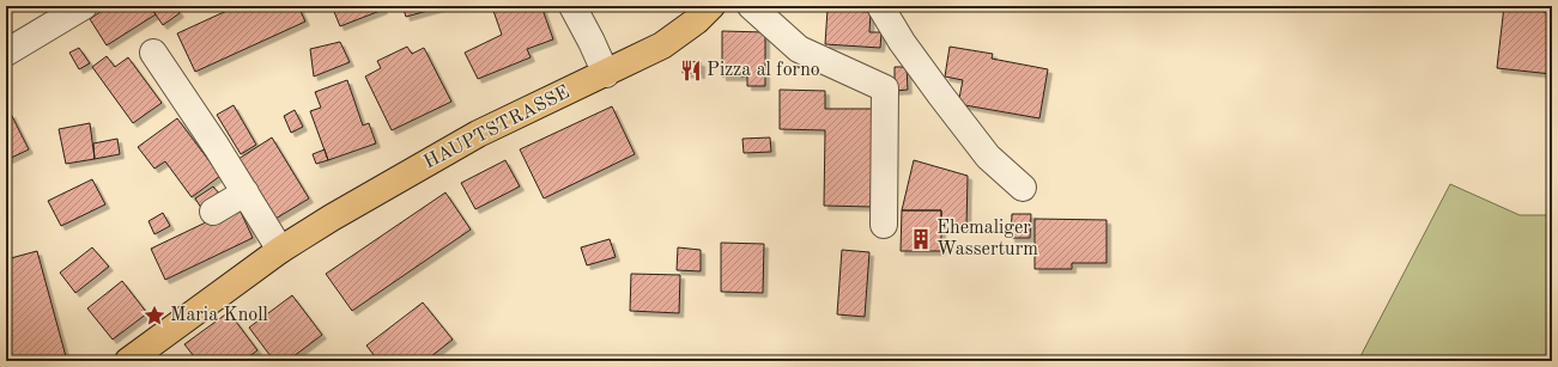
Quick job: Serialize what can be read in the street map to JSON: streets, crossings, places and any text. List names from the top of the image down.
{
  "streets": {
    "main road": ["HAUPTSTRASSE"]
  },
  "places": {
    "restaurant": ["Pizza al forno"],
    "building": ["Ehemaliger Wasserturm"],
    "place": ["Maria Knoll"]
  }
}
